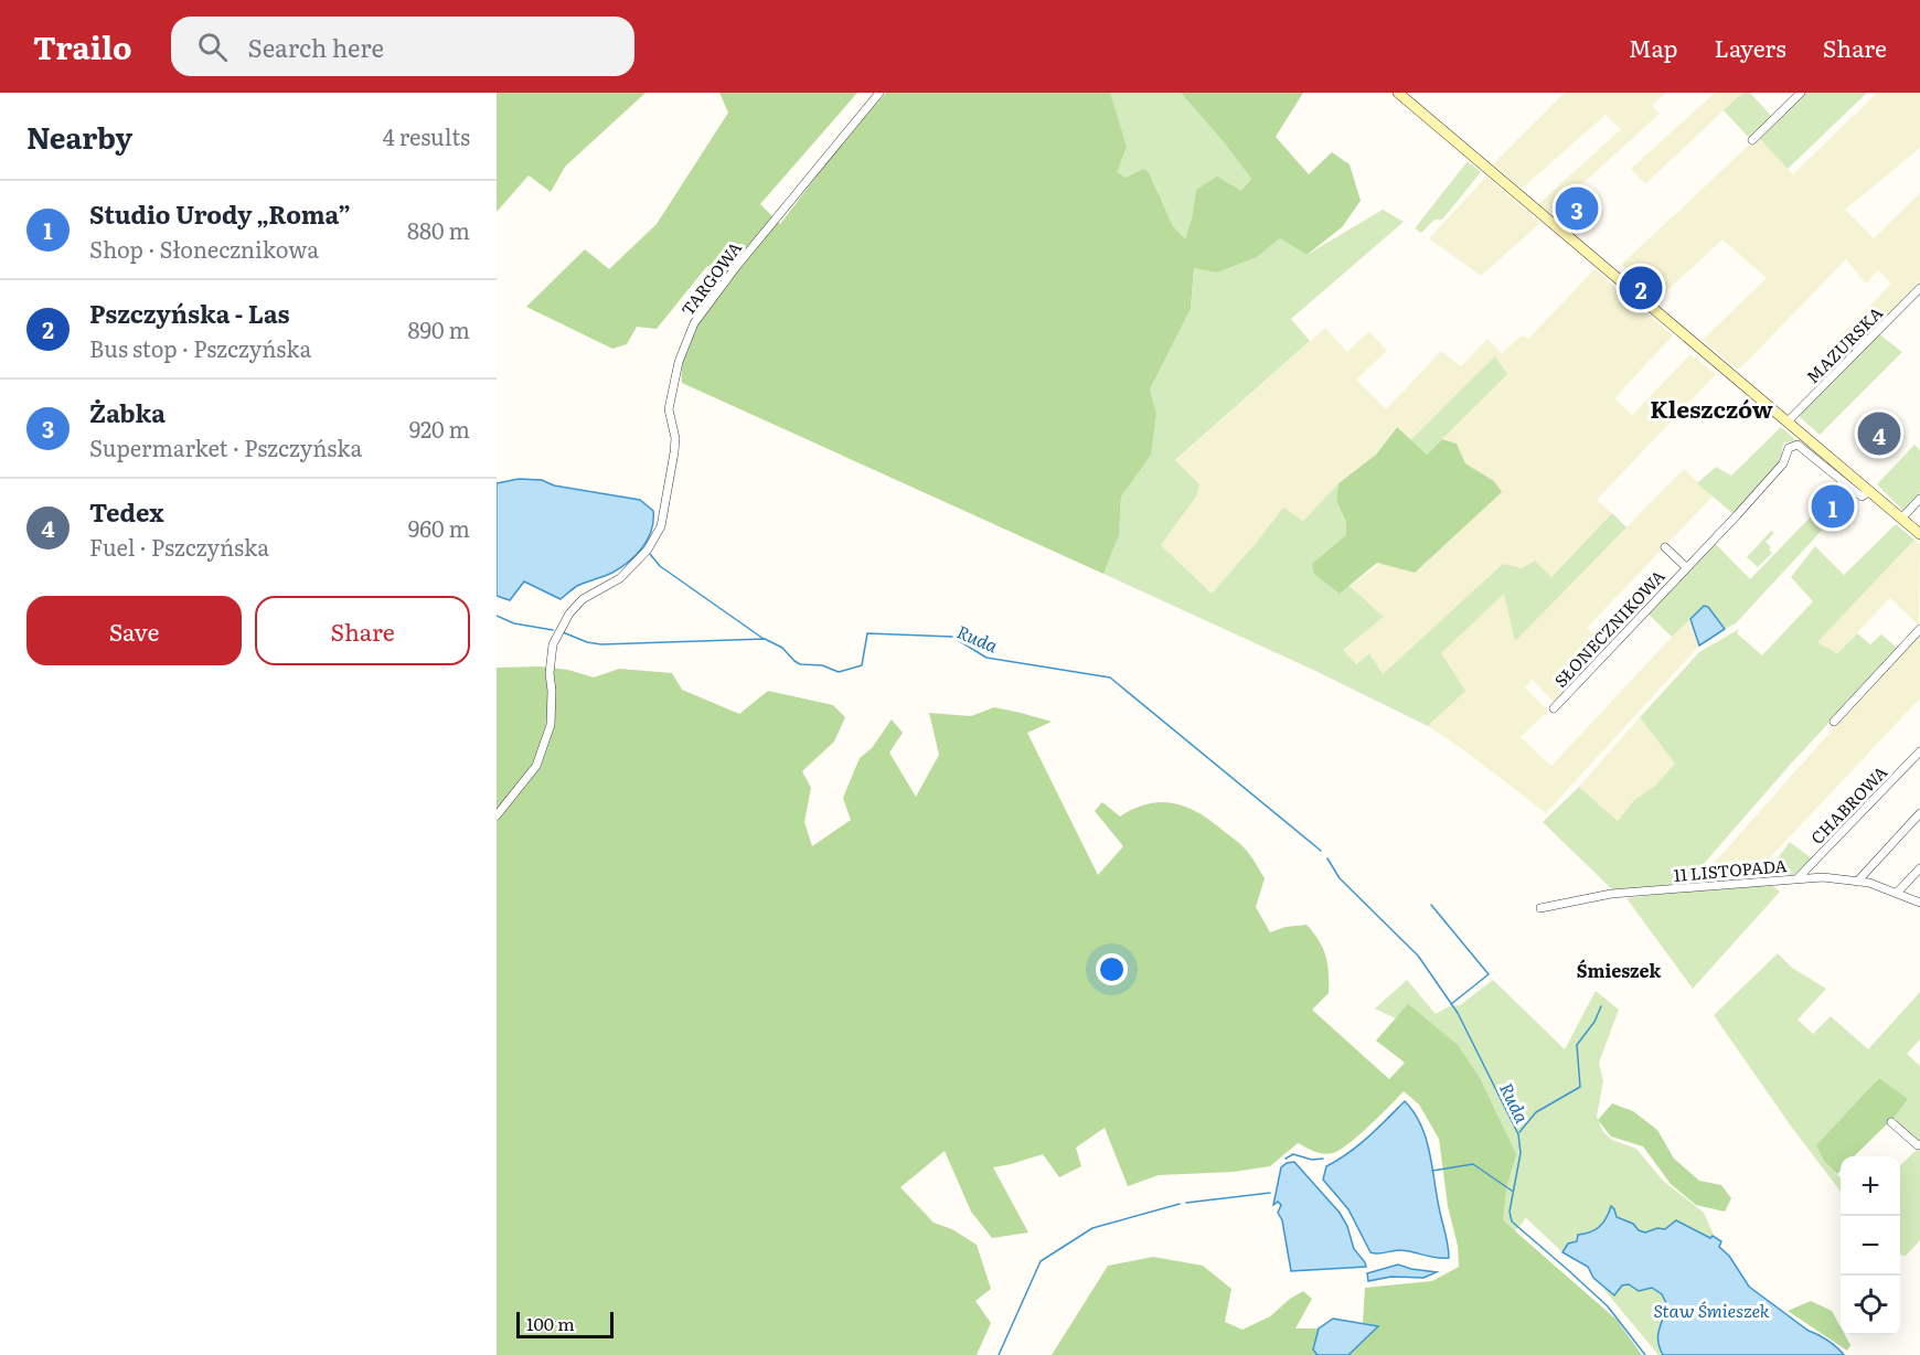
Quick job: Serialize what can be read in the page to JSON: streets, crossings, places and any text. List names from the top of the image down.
{
  "streets": {
    "street": [
      "TARGOWA",
      "MAZURSKA",
      "SŁONECZNIKOWA",
      "CHABROWA",
      "11 LISTOPADA"
    ]
  },
  "crossings": [
    ["CHABROWA", "11 LISTOPADA"]
  ],
  "districts": ["Kleszczów", "Śmieszek"],
  "water": ["Ruda", "Staw Śmieszek"],
  "scale_bar": "100 m",
  "page": {
    "header": "Trailo",
    "search": "Search here",
    "nav": ["Map", "Layers", "Share"],
    "heading": ["Nearby", "4 results"],
    "list": [
      {
        "mark": "1",
        "name": "Studio Urody „Roma”",
        "note": "Shop · Słonecznikowa",
        "value": "880 m"
      },
      {
        "mark": "2",
        "name": "Pszczyńska - Las",
        "note": "Bus stop · Pszczyńska",
        "value": "890 m"
      },
      {
        "mark": "3",
        "name": "Żabka",
        "note": "Supermarket · Pszczyńska",
        "value": "920 m"
      },
      {
        "mark": "4",
        "name": "Tedex",
        "note": "Fuel · Pszczyńska",
        "value": "960 m"
      }
    ],
    "pins": [
      "3",
      "2",
      "4",
      "1"
    ],
    "buttons": ["Save", "Share"],
    "map_buttons": ["+", "−"],
    "scale": "100 m"
  }
}
